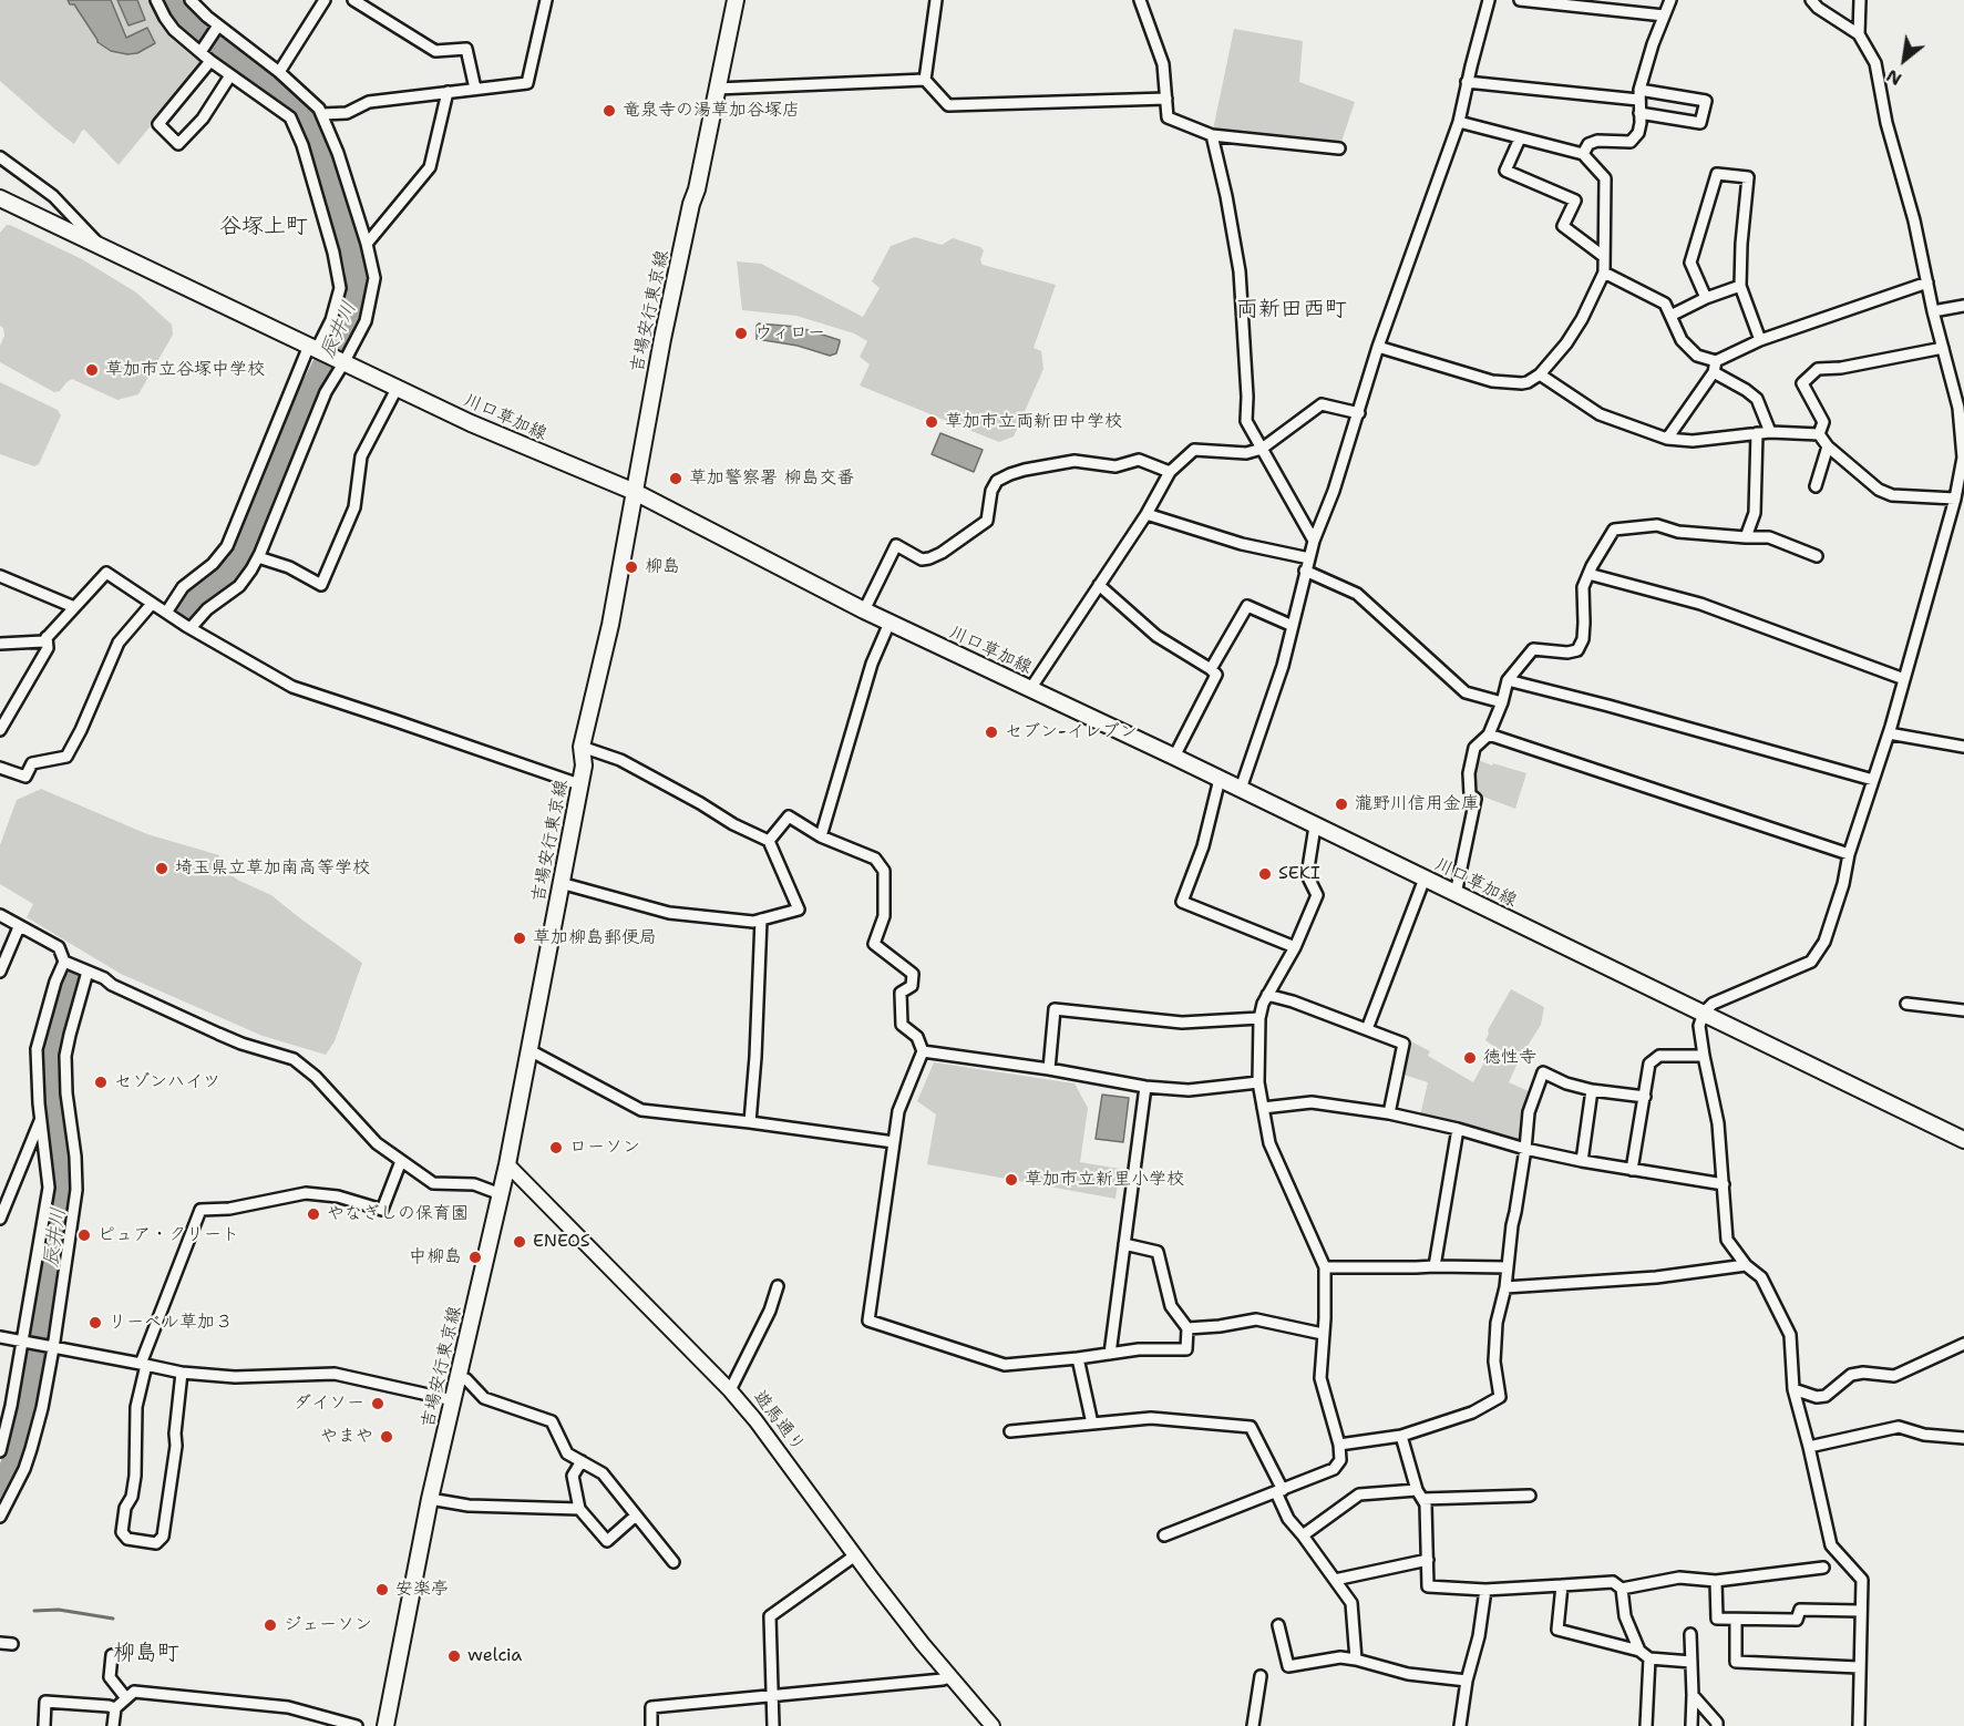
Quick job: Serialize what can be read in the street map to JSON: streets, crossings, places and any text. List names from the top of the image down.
{
  "streets": {
    "main road": ["吉場安行東京線", "川口草加線"],
    "street": ["遊馬通り"]
  },
  "crossings": [
    ["吉場安行東京線", "川口草加線"],
    ["吉場安行東京線", "遊馬通り"]
  ],
  "districts": ["谷塚上町", "両新田西町", "柳島町"],
  "water": ["辰井川"],
  "places": [
    "竜泉寺の湯草加谷塚店",
    "ウィロー",
    "草加市立谷塚中学校",
    "草加市立両新田中学校",
    "草加警察署 柳島交番",
    "柳島",
    "セブン-イレブン",
    "瀧野川信用金庫",
    "埼玉県立草加南高等学校",
    "SEKI",
    "草加柳島郵便局",
    "徳性寺",
    "セゾンハイツ",
    "ローソン",
    "草加市立新里小学校",
    "やなぎしの保育園",
    "ピュア・クリート",
    "ENEOS",
    "中柳島",
    "リーベル草加３",
    "ダイソー",
    "やまや",
    "安楽亭",
    "ジェーソン",
    "welcia"
  ],
  "north": "bottom left"
}
